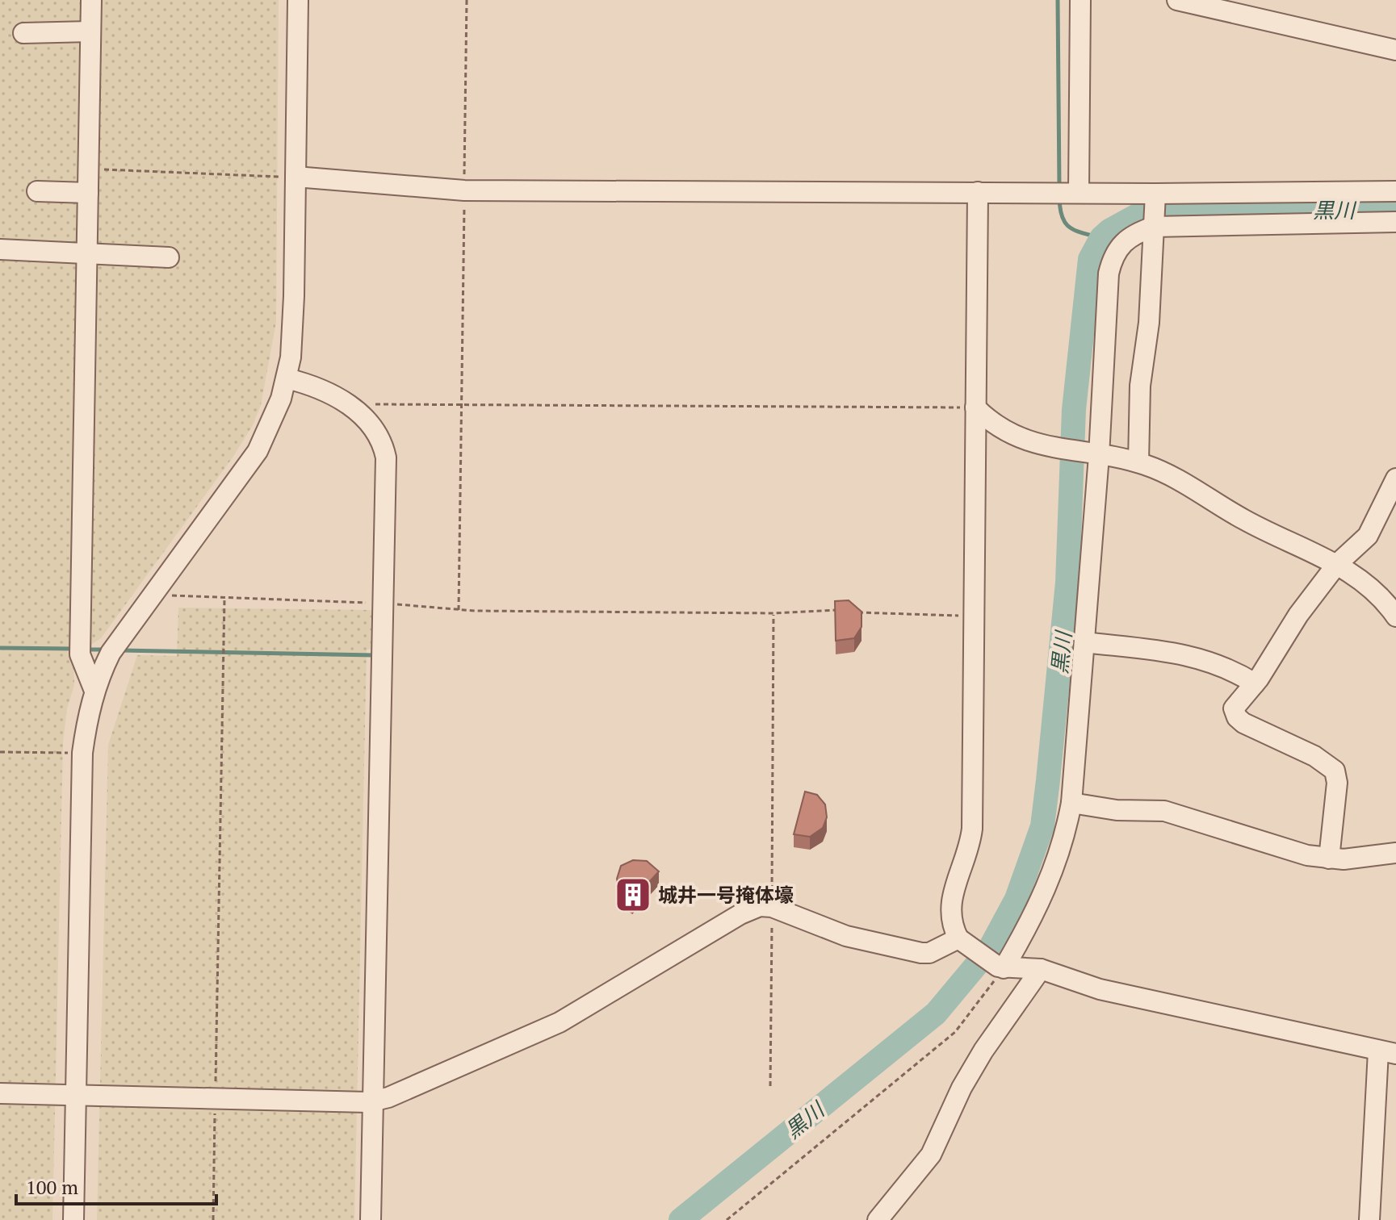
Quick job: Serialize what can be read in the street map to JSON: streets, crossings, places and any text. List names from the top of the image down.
{
  "water": ["黒川"],
  "places": {
    "building": ["城井一号掩体壕"]
  },
  "scale_bar": "100 m"
}
